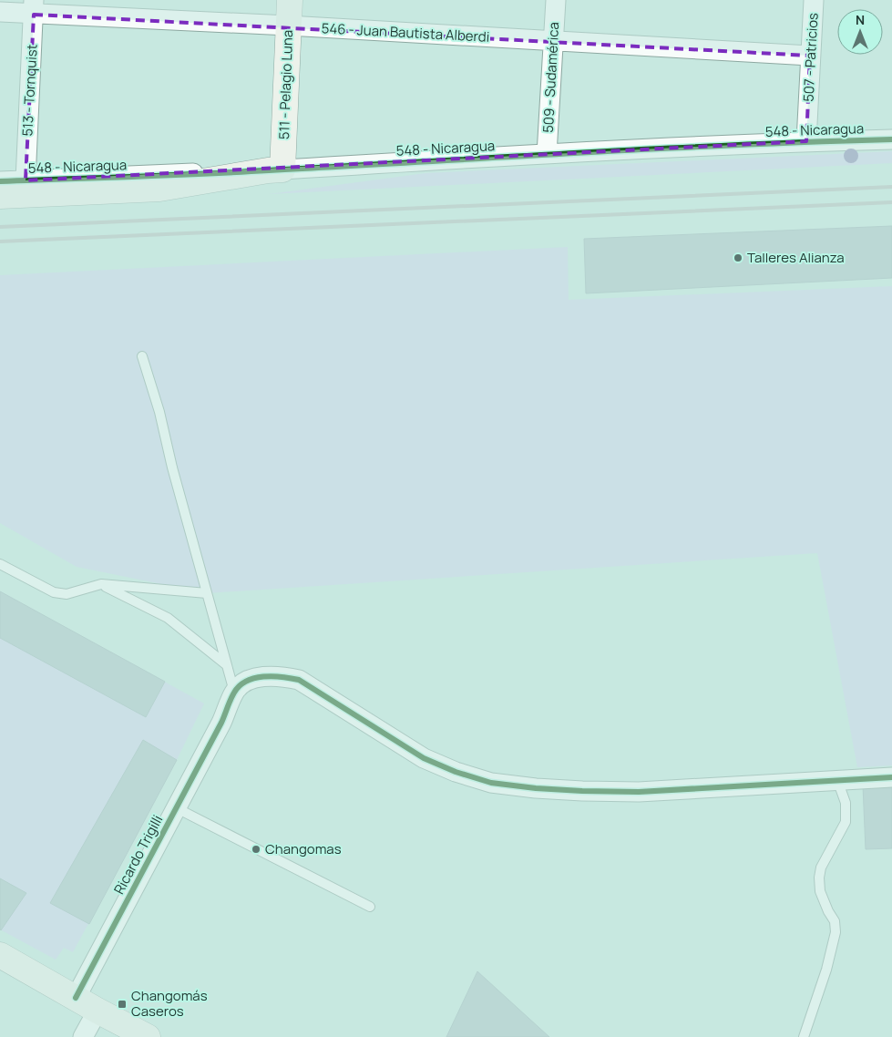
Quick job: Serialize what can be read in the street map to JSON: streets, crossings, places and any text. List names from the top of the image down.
{
  "streets": {
    "street": [
      "546 - Juan Bautista Alberdi",
      "507 - Patricios",
      "509 - Sudamérica",
      "511 - Pelagio Luna",
      "513 - Tornquist",
      "548 - Nicaragua",
      "Ricardo Trigilli"
    ]
  },
  "crossings": [
    ["546 - Juan Bautista Alberdi", "507 - Patricios"],
    ["546 - Juan Bautista Alberdi", "509 - Sudamérica"],
    ["546 - Juan Bautista Alberdi", "511 - Pelagio Luna"],
    ["546 - Juan Bautista Alberdi", "513 - Tornquist"],
    ["507 - Patricios", "548 - Nicaragua"],
    ["509 - Sudamérica", "548 - Nicaragua"],
    ["511 - Pelagio Luna", "548 - Nicaragua"],
    ["513 - Tornquist", "548 - Nicaragua"]
  ],
  "places": {
    "other": ["Talleres Alianza", "Changomas"],
    "transit": ["Changomás Caseros"]
  },
  "north": "top"
}
